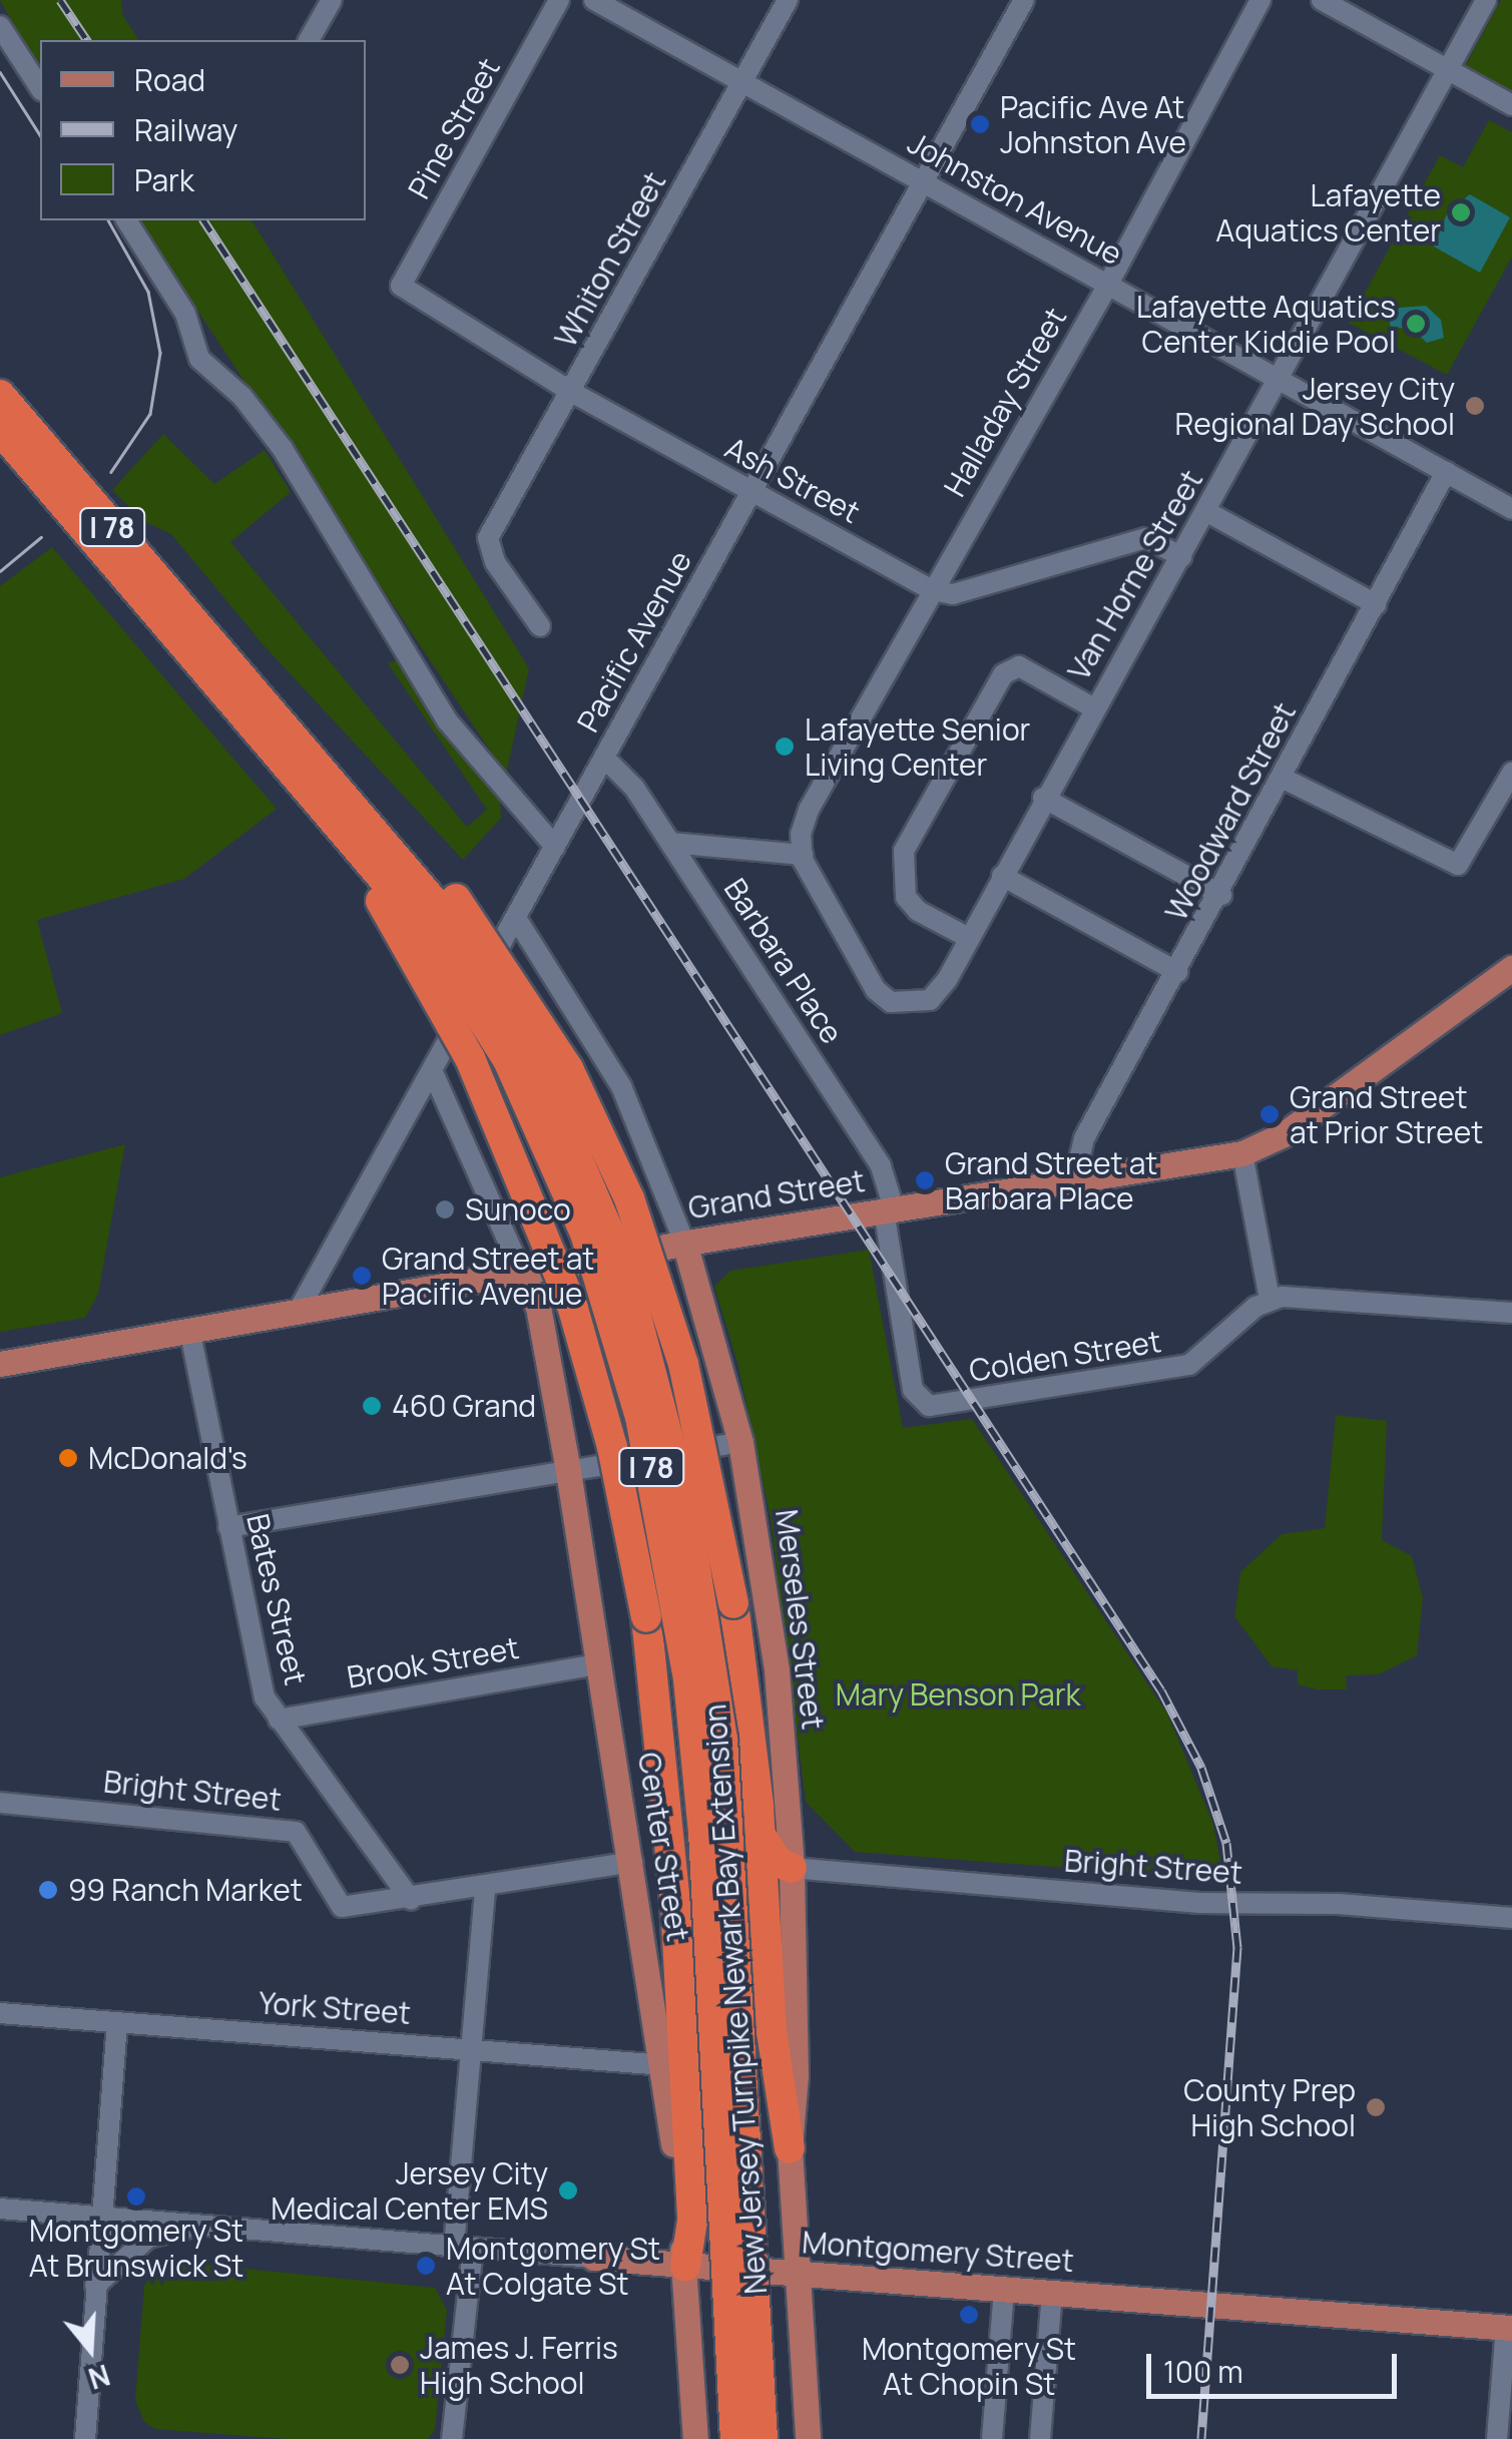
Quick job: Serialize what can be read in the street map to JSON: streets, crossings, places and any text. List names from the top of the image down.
{
  "streets": {
    "highway": ["I 78", "New Jersey Turnpike Newark Bay Extension"],
    "main road": [
      "Grand Street",
      "Merseles Street",
      "Center Street",
      "Montgomery Street"
    ],
    "street": [
      "Pine Street",
      "Johnston Avenue",
      "Whiton Street",
      "Halladay Street",
      "Ash Street",
      "Van Horne Street",
      "Pacific Avenue",
      "Woodward Street",
      "Barbara Place",
      "Colden Street",
      "Bates Street",
      "Brook Street",
      "Bright Street",
      "York Street"
    ]
  },
  "crossings": [
    ["Pine Street", "Ash Street"],
    ["Johnston Avenue", "Whiton Street"],
    ["Johnston Avenue", "Halladay Street"],
    ["Johnston Avenue", "Van Horne Street"],
    ["Johnston Avenue", "Pacific Avenue"],
    ["Johnston Avenue", "Woodward Street"],
    ["Whiton Street", "Ash Street"],
    ["Halladay Street", "Ash Street"],
    ["Halladay Street", "Barbara Place"],
    ["Ash Street", "Pacific Avenue"],
    ["Van Horne Street", "Barbara Place"],
    ["Pacific Avenue", "Barbara Place"],
    ["Pacific Avenue", "Grand Street"],
    ["Pacific Avenue", "Merseles Street"],
    ["Woodward Street", "Grand Street"],
    ["Barbara Place", "Grand Street"],
    ["Barbara Place", "Colden Street"],
    ["Grand Street", "Colden Street"],
    ["Grand Street", "Bates Street"],
    ["Grand Street", "Merseles Street"],
    ["Grand Street", "Center Street"],
    ["Bates Street", "Brook Street"],
    ["Bates Street", "Bright Street"],
    ["Merseles Street", "Bright Street"],
    ["Merseles Street", "Montgomery Street"],
    ["Brook Street", "Center Street"],
    ["Bright Street", "Center Street"],
    ["Center Street", "York Street"],
    ["Center Street", "Montgomery Street"]
  ],
  "parks": ["Mary Benson Park"],
  "places": [
    "Pacific Ave At Johnston Ave",
    "Lafayette Aquatics Center",
    "Lafayette Aquatics Center Kiddie Pool",
    "Jersey City Regional Day School",
    "Lafayette Senior Living Center",
    "Grand Street at Prior Street",
    "Grand Street at Barbara Place",
    "Sunoco",
    "Grand Street at Pacific Avenue",
    "460 Grand",
    "McDonald's",
    "99 Ranch Market",
    "County Prep High School",
    "Jersey City Medical Center EMS",
    "Montgomery St At Brunswick St",
    "Montgomery St At Colgate St",
    "Montgomery St At Chopin St",
    "James J. Ferris High School"
  ],
  "legend": ["Road", "Railway", "Park"],
  "scale_bar": "100 m",
  "north": "bottom"
}
